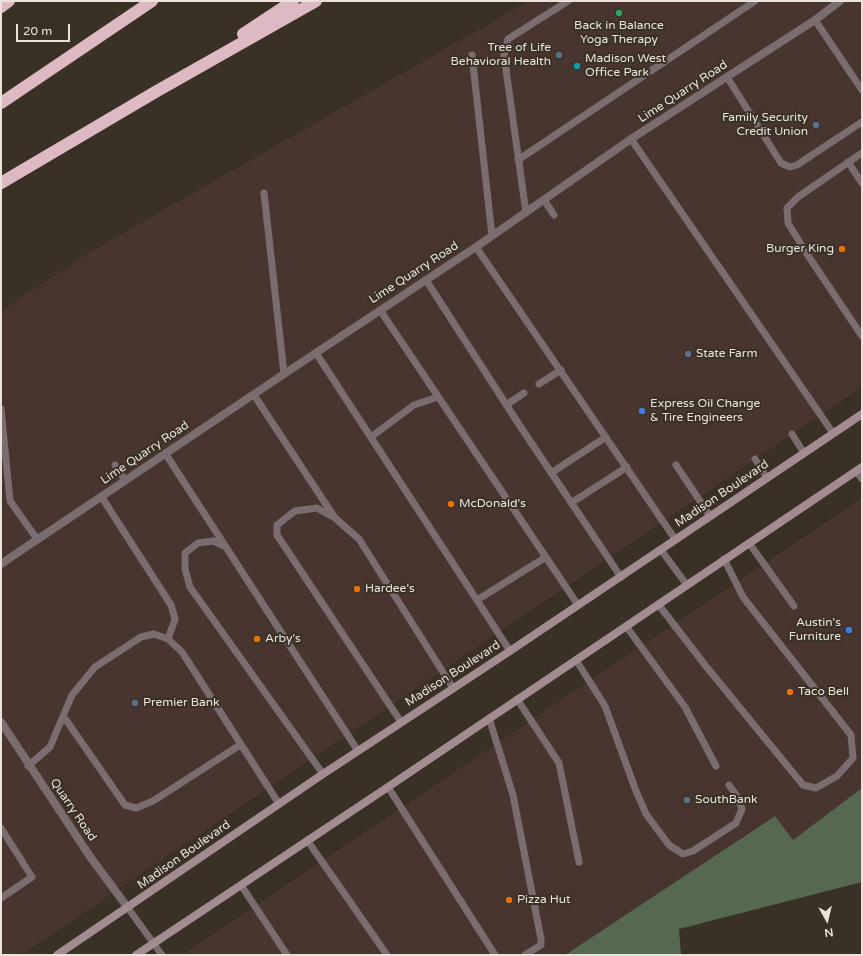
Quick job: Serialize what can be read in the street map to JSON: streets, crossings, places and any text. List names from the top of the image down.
{
  "streets": {
    "main road": ["Madison Boulevard"],
    "street": ["Lime Quarry Road", "Quarry Road"]
  },
  "crossings": [
    ["Madison Boulevard", "Quarry Road"]
  ],
  "places": [
    "Back in Balance Yoga Therapy",
    "Tree of Life Behavioral Health",
    "Madison West Office Park",
    "Family Security Credit Union",
    "Burger King",
    "State Farm",
    "Express Oil Change & Tire Engineers",
    "McDonald's",
    "Hardee's",
    "Austin's Furniture",
    "Arby's",
    "Taco Bell",
    "Premier Bank",
    "SouthBank",
    "Pizza Hut"
  ],
  "scale_bar": "20 m",
  "north": "bottom"
}
